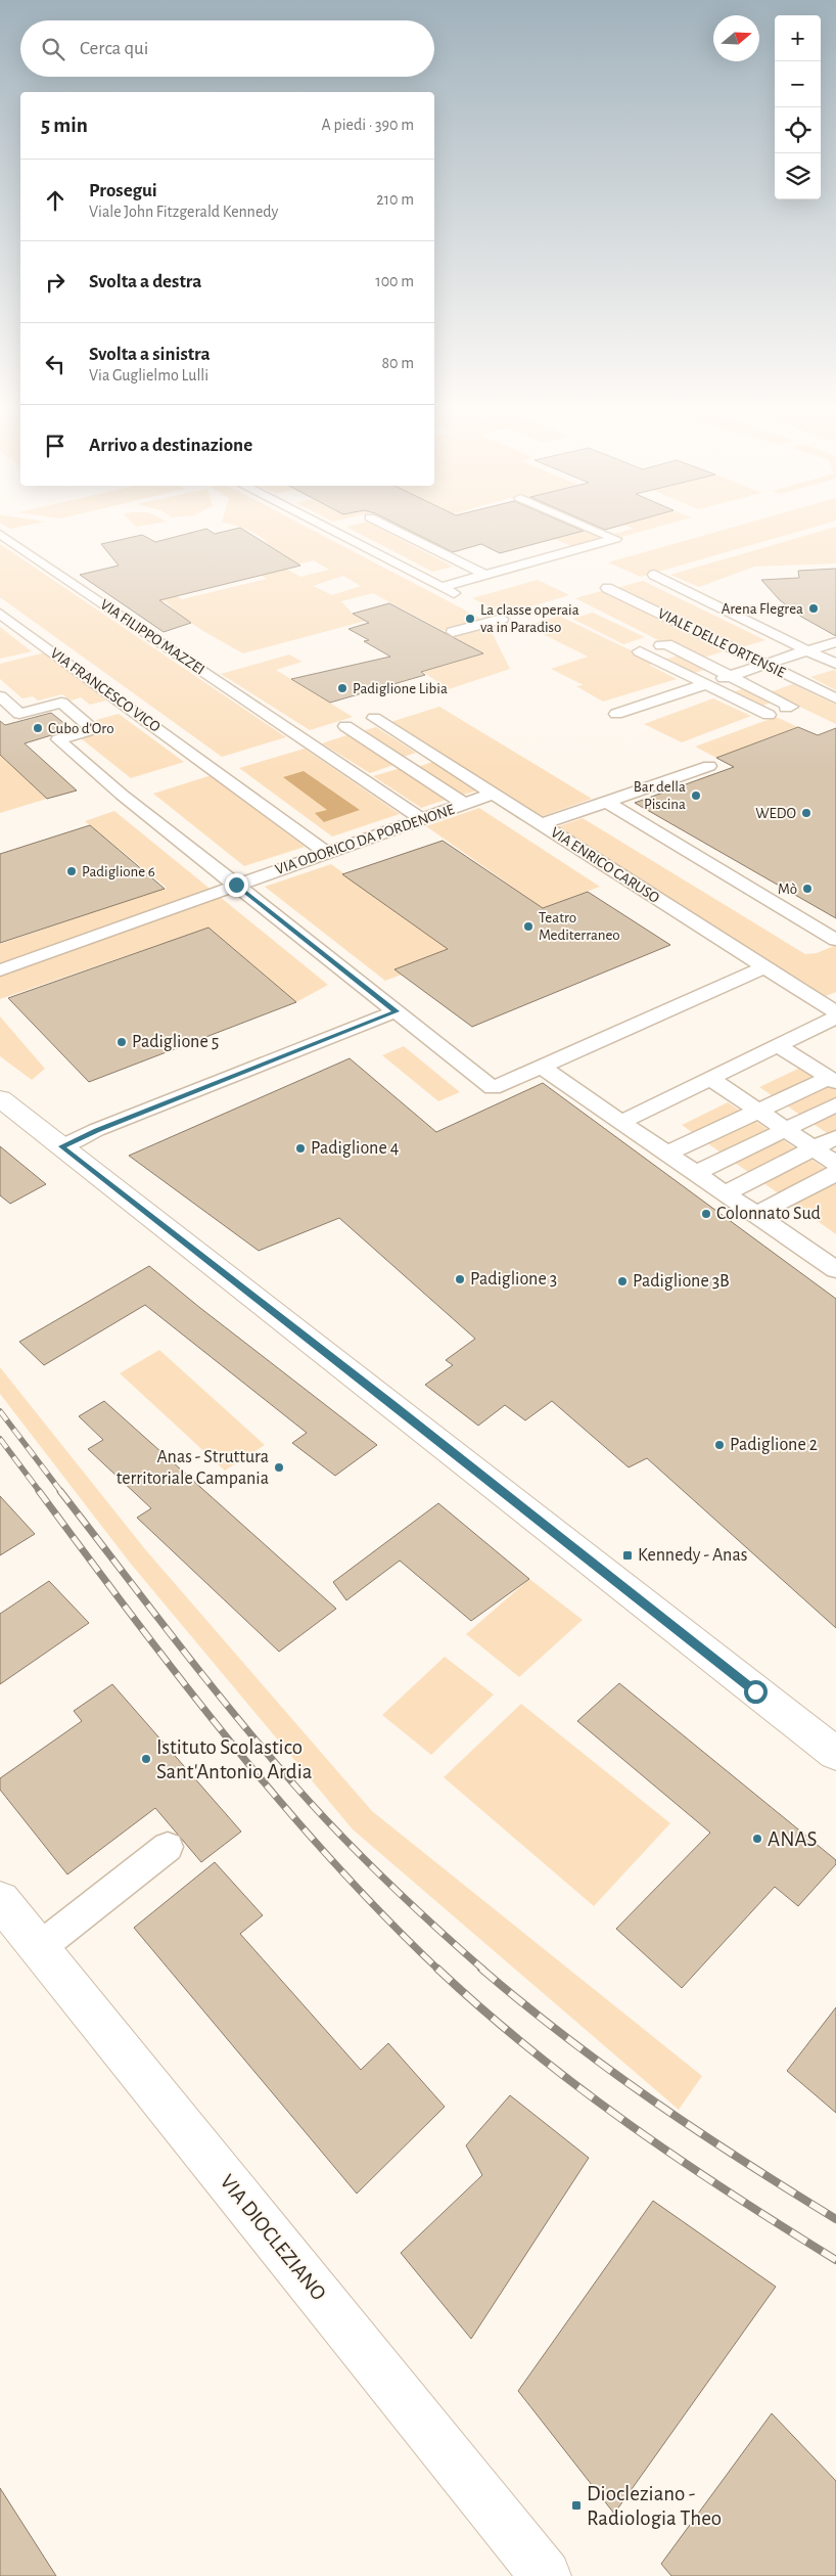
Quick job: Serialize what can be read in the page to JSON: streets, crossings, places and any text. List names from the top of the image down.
{
  "streets": {
    "main road": ["VIA DIOCLEZIANO"],
    "street": [
      "VIA FILIPPO MAZZEI",
      "VIALE DELLE ORTENSIE",
      "VIA FRANCESCO VICO",
      "VIA ODORICO DA PORDENONE",
      "VIA ENRICO CARUSO"
    ]
  },
  "crossings": [
    ["VIA FILIPPO MAZZEI", "VIA ODORICO DA PORDENONE"],
    ["VIA FRANCESCO VICO", "VIA ODORICO DA PORDENONE"],
    ["VIA ODORICO DA PORDENONE", "VIA ENRICO CARUSO"]
  ],
  "places": {
    "other": [
      "Arena Flegrea",
      "La classe operaia va in Paradiso",
      "Padiglione Libia",
      "Cubo d'Oro",
      "Bar della Piscina",
      "WEDO",
      "Padiglione 6",
      "Mò",
      "Teatro Mediterraneo",
      "Padiglione 5",
      "Padiglione 4",
      "Colonnato Sud",
      "Padiglione 3",
      "Padiglione 3B",
      "Padiglione 2",
      "Anas - Struttura territoriale Campania",
      "Istituto Scolastico Sant'Antonio Ardia",
      "ANAS"
    ],
    "transit": ["Kennedy - Anas", "Diocleziano - Radiologia Theo"]
  },
  "north": "right",
  "page": {
    "map_buttons": ["+", "−"],
    "search": "Cerca qui",
    "heading": ["5 min", "A piedi · 390 m"],
    "list": [
      ["Prosegui", "Viale John Fitzgerald Kennedy", "210 m"],
      ["Svolta a destra", "100 m"],
      ["Svolta a sinistra", "Via Guglielmo Lulli", "80 m"],
      "Arrivo a destinazione"
    ]
  }
}
